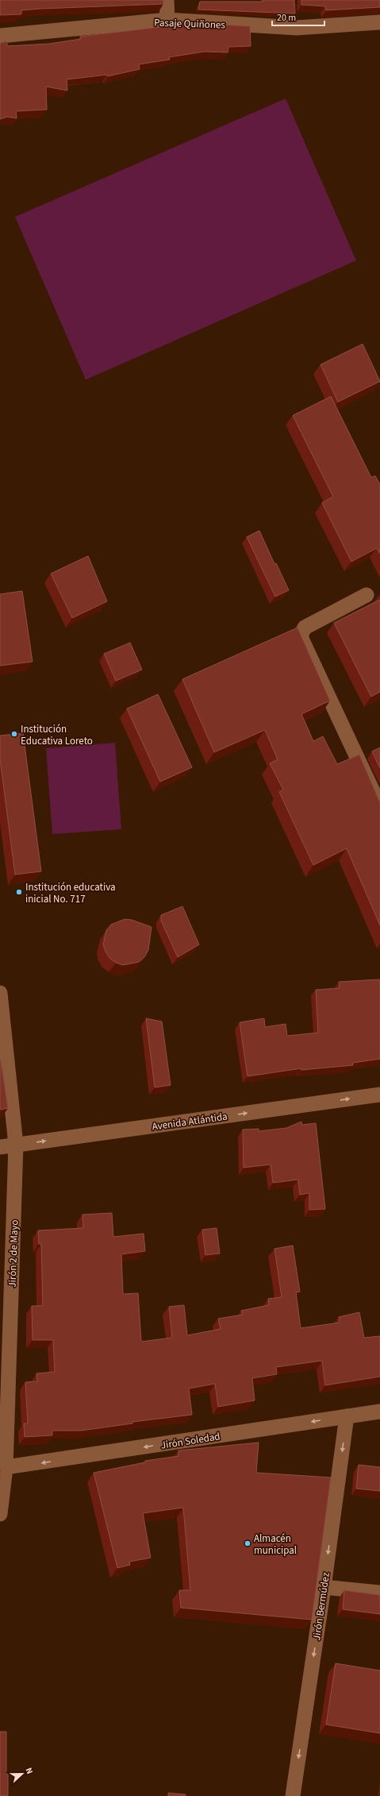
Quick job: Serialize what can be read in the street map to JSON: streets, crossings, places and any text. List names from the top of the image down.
{
  "streets": {
    "street": [
      "Pasaje Quiñones",
      "Avenida Atlántida",
      "Jirón 2 de Mayo",
      "Jirón Soledad",
      "Jirón Bermúdez"
    ]
  },
  "crossings": [
    ["Avenida Atlántida", "Jirón 2 de Mayo"],
    ["Jirón 2 de Mayo", "Jirón Soledad"],
    ["Jirón Soledad", "Jirón Bermúdez"]
  ],
  "one_way": ["Avenida Atlántida", "Jirón Soledad", "Jirón Bermúdez"],
  "places": ["Institución Educativa Loreto", "Institución educativa inicial No. 717", "Almacén municipal"],
  "scale_bar": "20 m",
  "north": "right"
}
